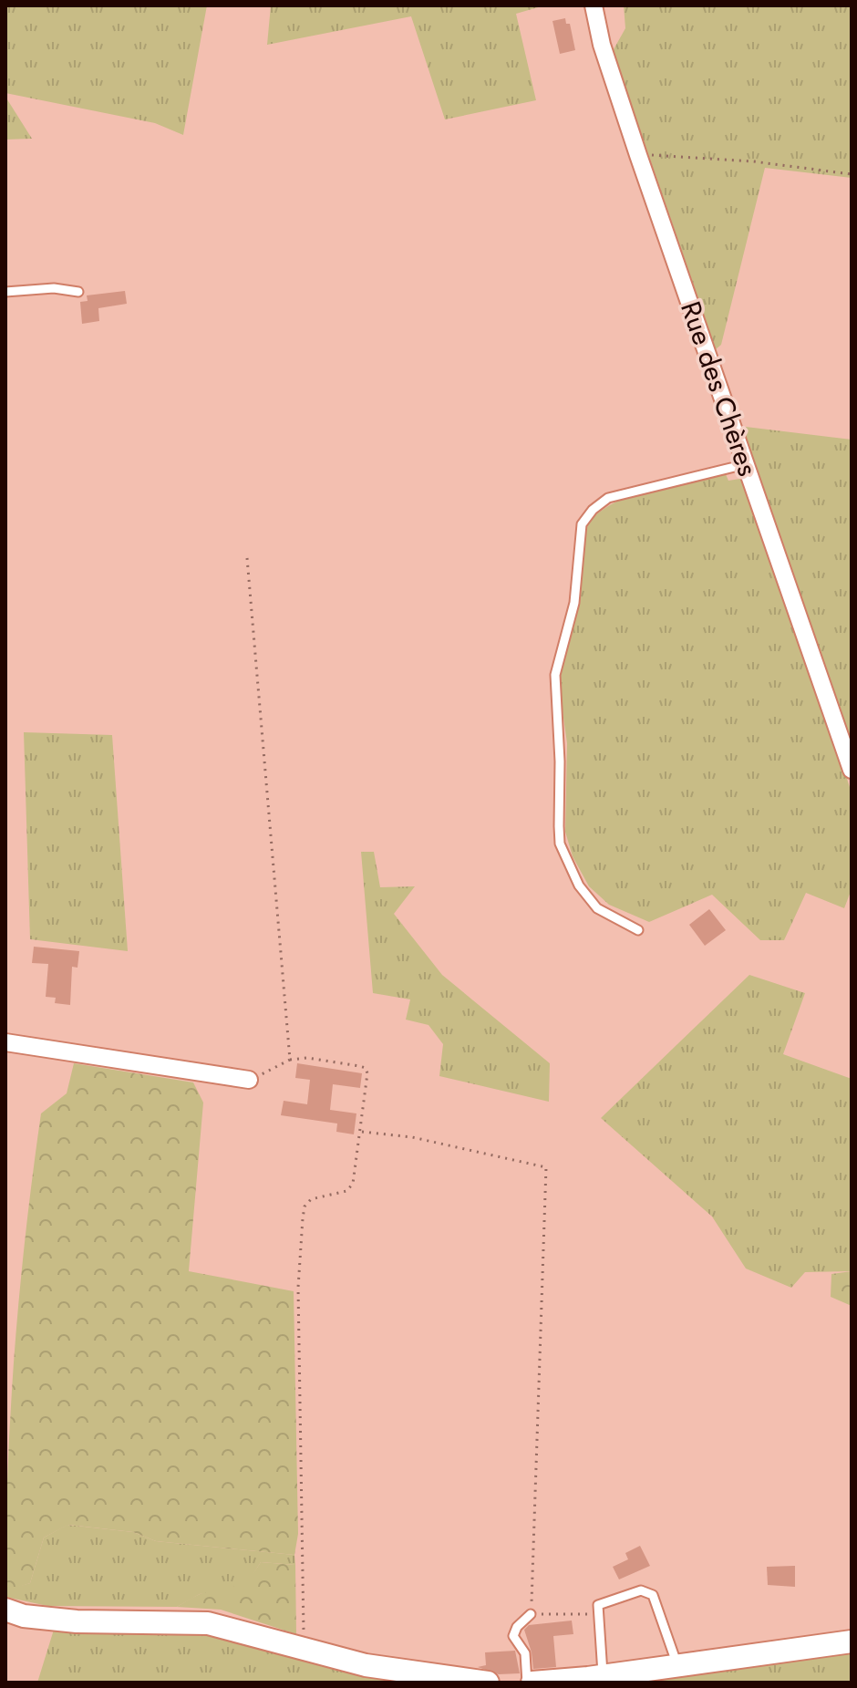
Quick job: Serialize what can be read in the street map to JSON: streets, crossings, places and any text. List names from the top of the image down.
{
  "streets": {
    "street": ["Rue des Chères"]
  }
}
